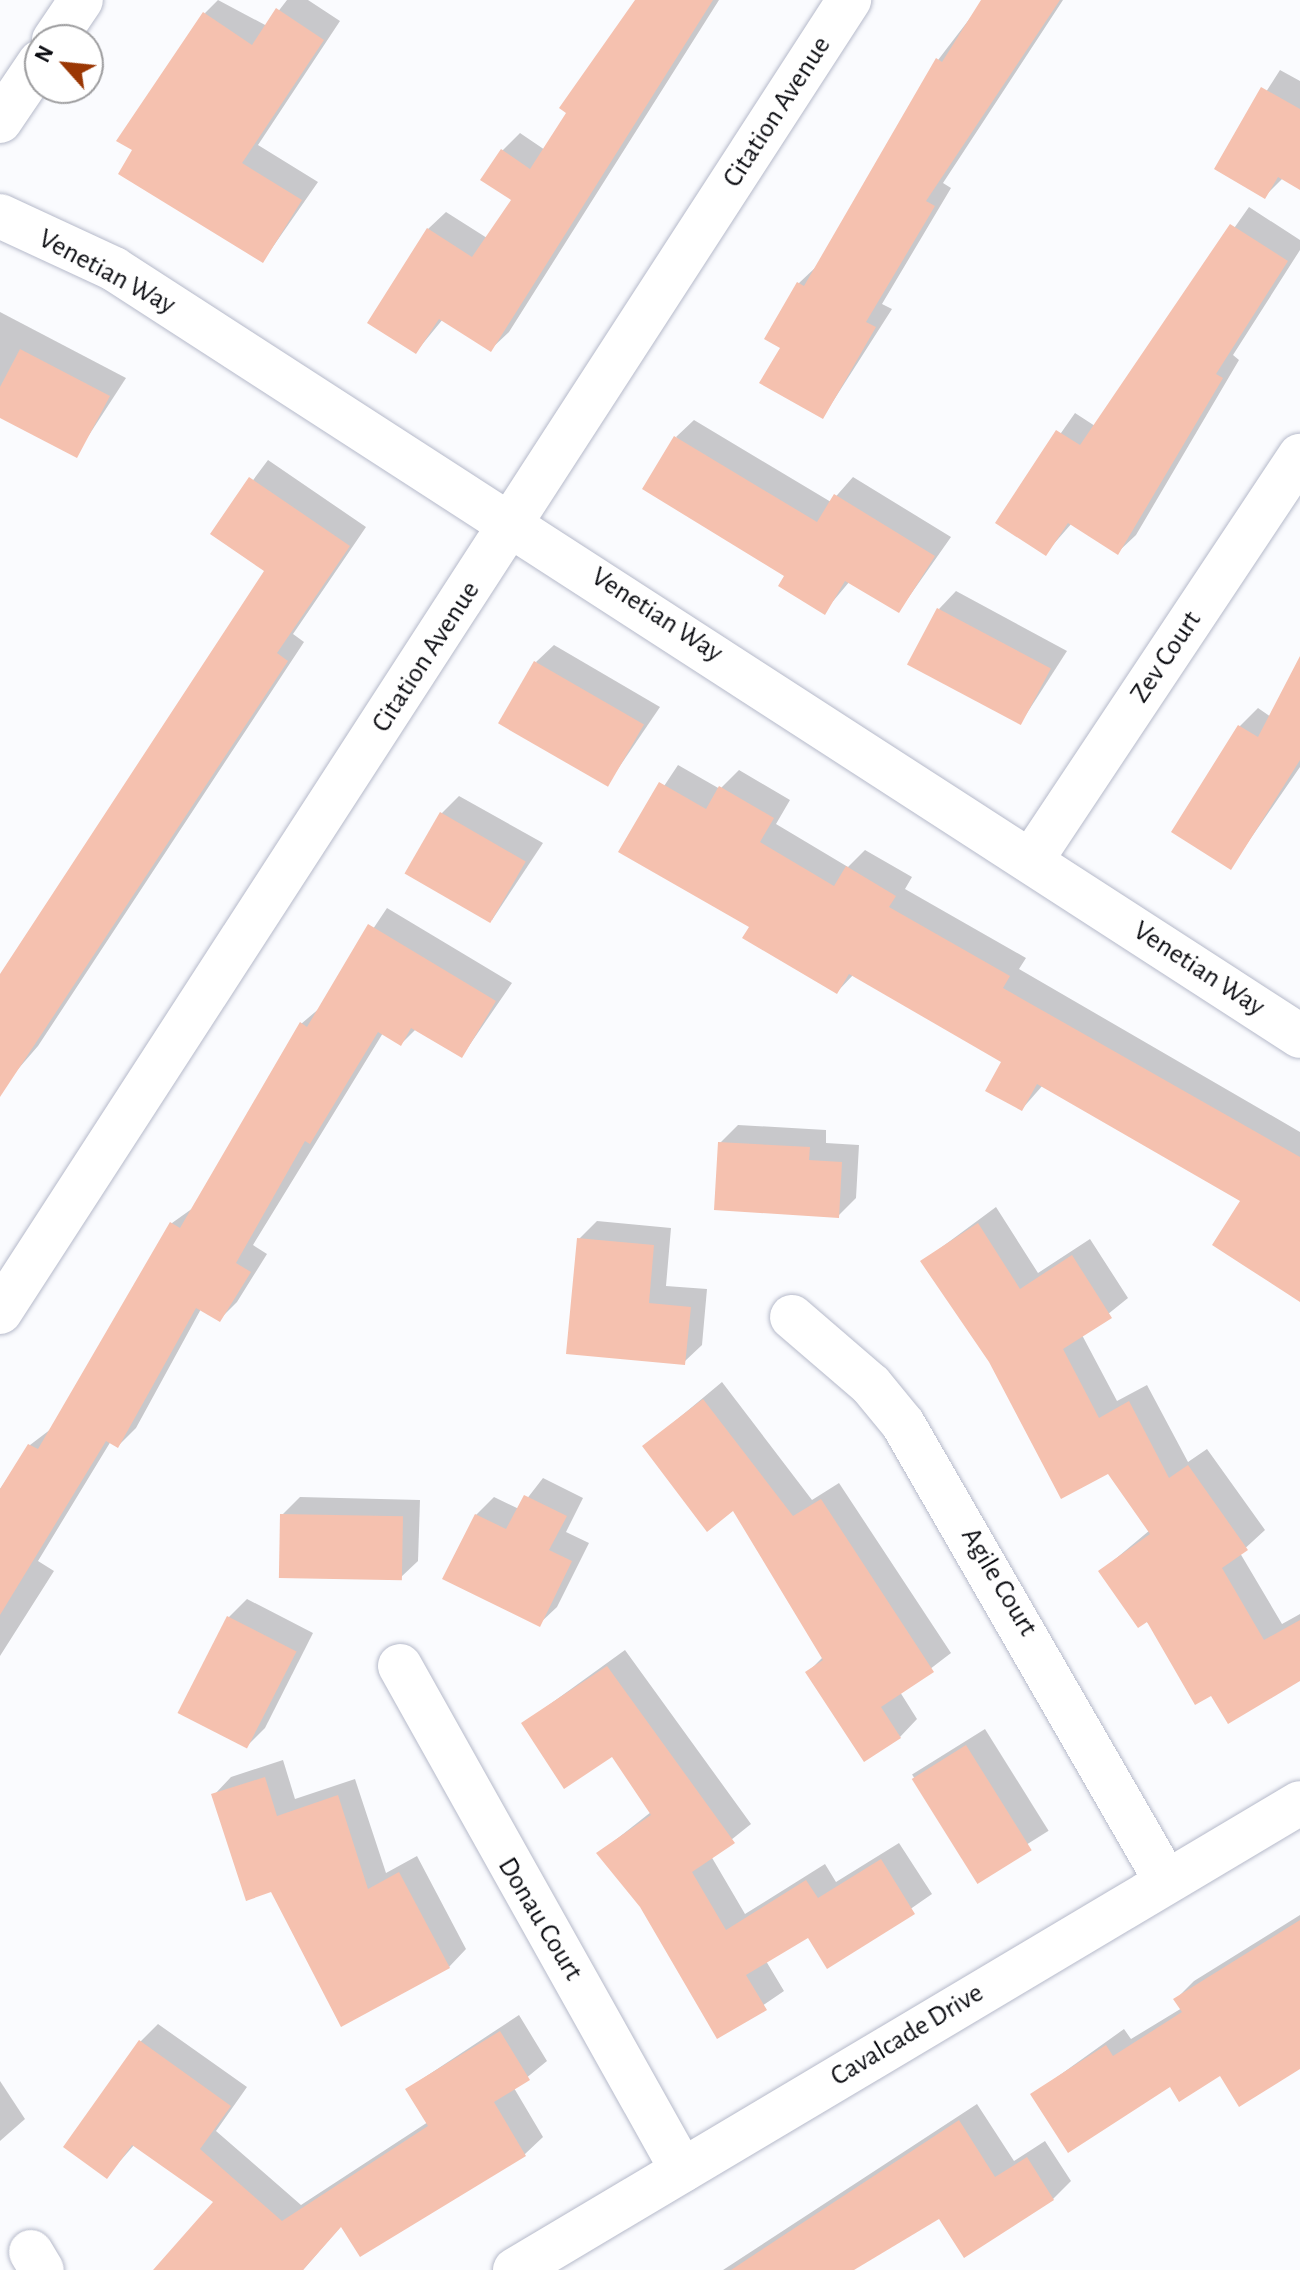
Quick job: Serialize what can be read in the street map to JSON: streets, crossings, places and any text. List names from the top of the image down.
{
  "streets": {
    "street": [
      "Citation Avenue",
      "Venetian Way",
      "Zev Court",
      "Agile Court",
      "Donau Court",
      "Cavalcade Drive"
    ]
  },
  "crossings": [
    ["Citation Avenue", "Venetian Way"],
    ["Venetian Way", "Zev Court"],
    ["Agile Court", "Cavalcade Drive"],
    ["Donau Court", "Cavalcade Drive"]
  ],
  "north": "top left"
}
